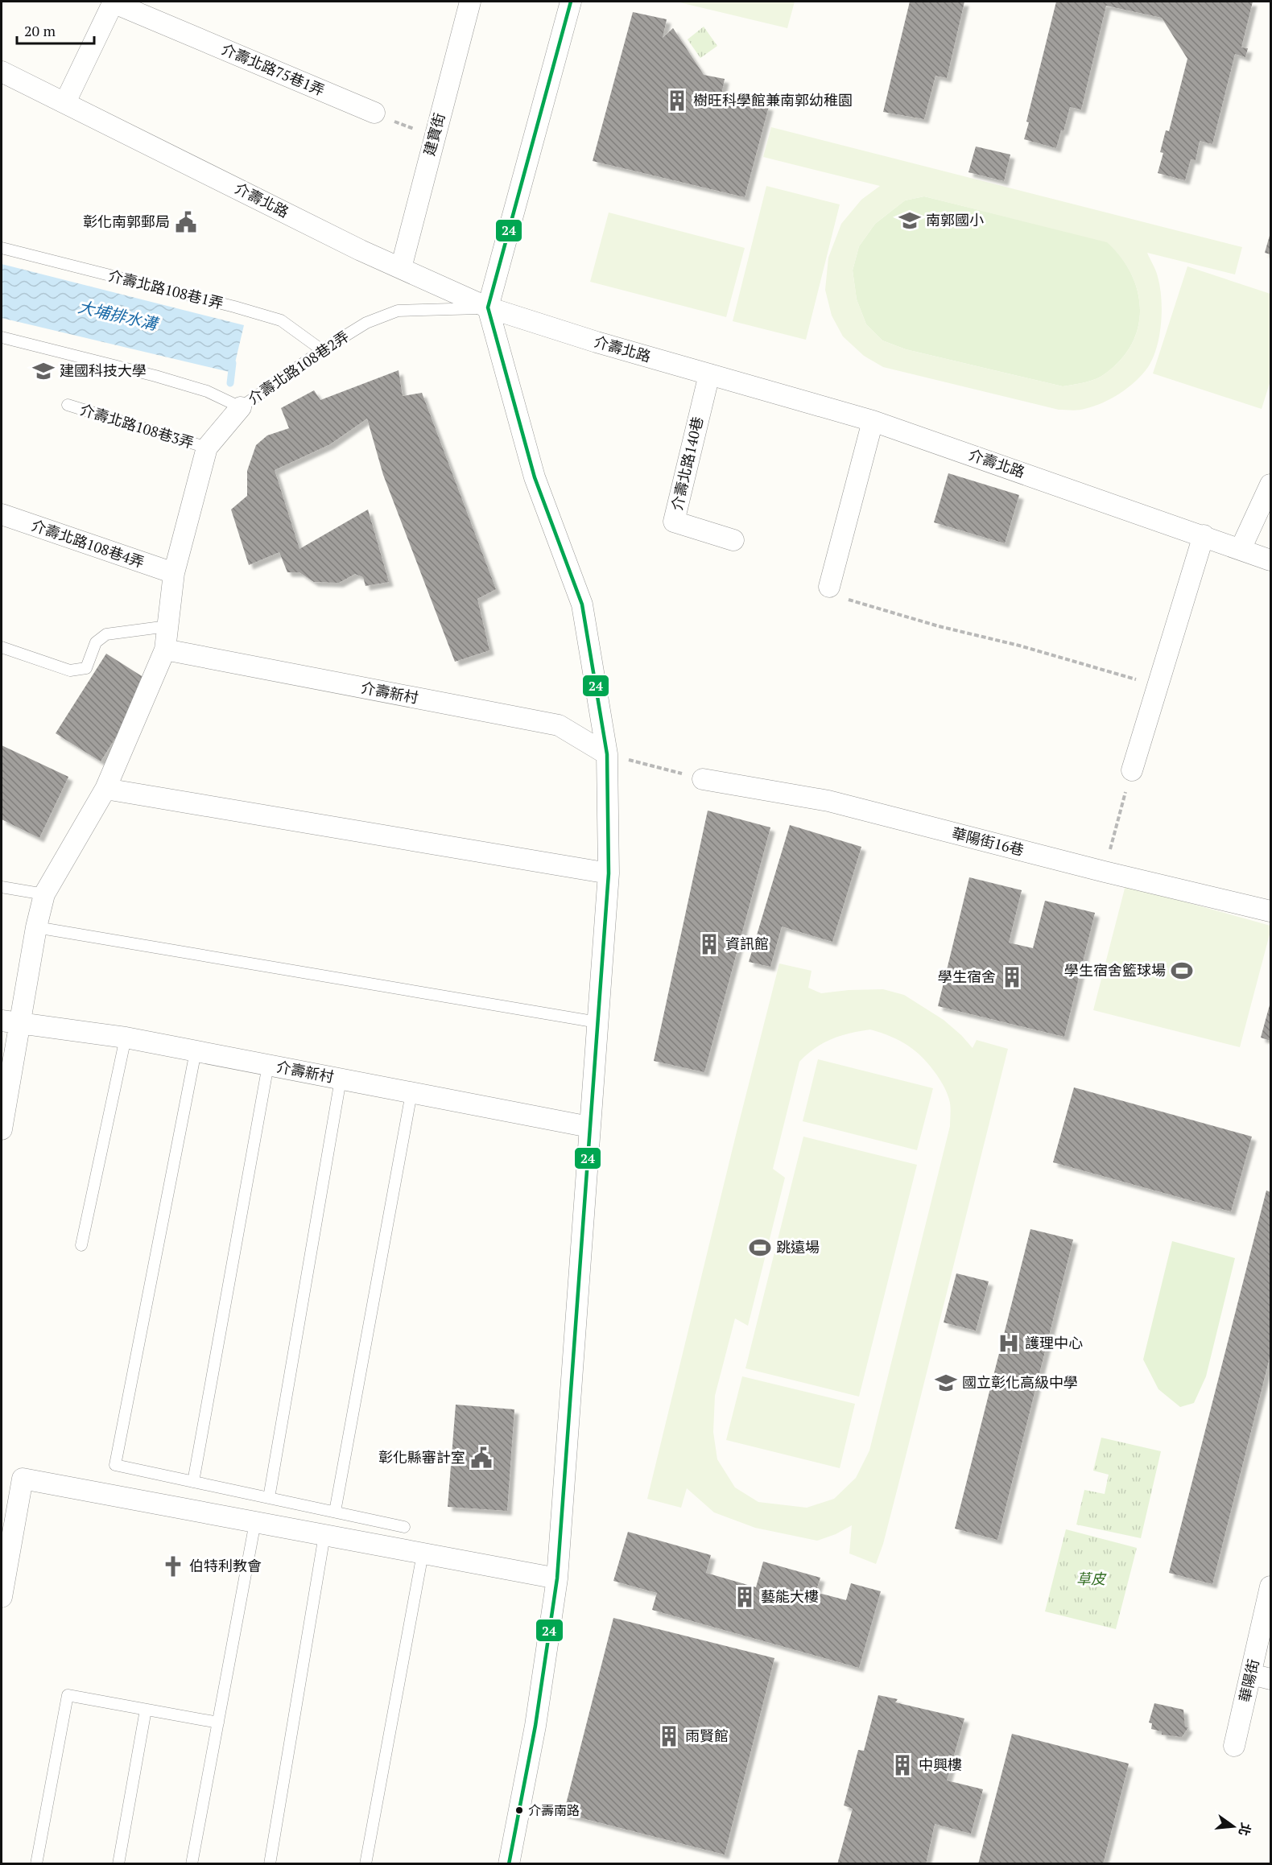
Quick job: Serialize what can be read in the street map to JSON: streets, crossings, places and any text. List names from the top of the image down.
{
  "streets": {
    "street": [
      "介壽北路75巷1弄",
      "建寶街",
      "介壽北路",
      "介壽北路140巷",
      "介壽北路108巷4弄",
      "介壽新村",
      "華陽街16巷",
      "華陽街"
    ],
    "lane": ["介壽北路108巷1弄", "介壽北路108巷2弄", "介壽北路108巷3弄"]
  },
  "crossings": [
    ["建寶街", "介壽北路"],
    ["介壽北路", "介壽北路108巷2弄"],
    ["介壽北路", "介壽北路140巷"],
    ["介壽北路108巷1弄", "介壽北路108巷2弄"]
  ],
  "water": ["大埔排水溝"],
  "parks": ["草皮"],
  "places": {
    "building": [
      "樹旺科學館兼南郭幼稚園",
      "資訊館",
      "學生宿舍",
      "藝能大樓",
      "雨賢館",
      "中興樓"
    ],
    "school or university": ["南郭國小", "建國科技大學", "國立彰化高級中學"],
    "public building": ["彰化南郭郵局", "彰化縣審計室"],
    "sports": ["學生宿舍籃球場", "跳遠場"],
    "hospital": ["護理中心"],
    "church": ["伯特利教會"],
    "other": ["介壽南路"]
  },
  "lines": ["transit line 24"],
  "scale_bar": "20 m",
  "north": "right"
}
